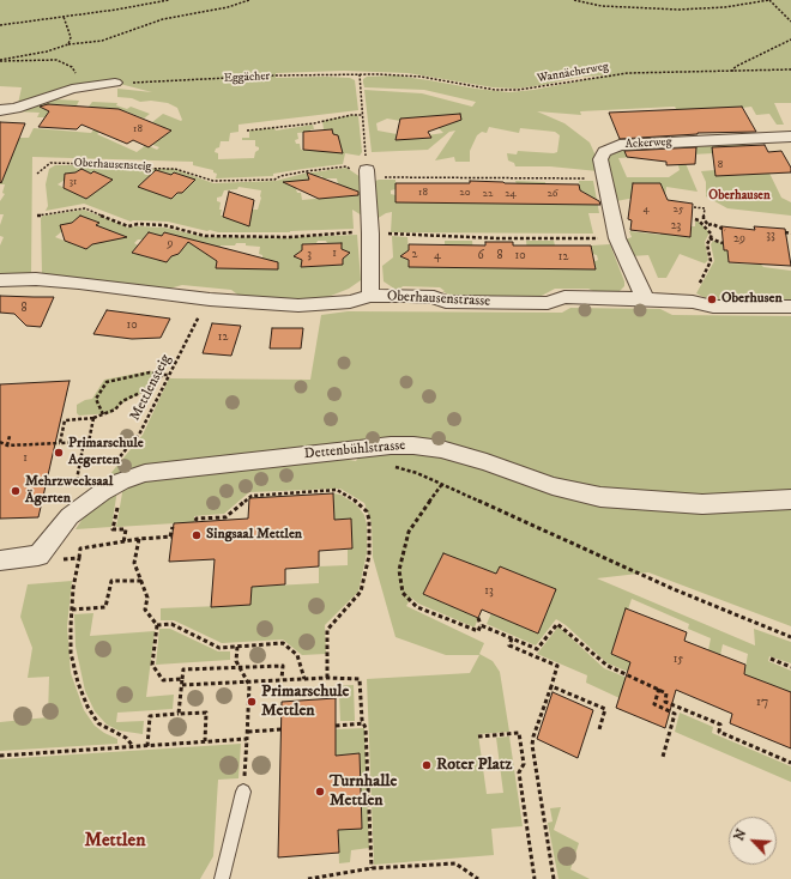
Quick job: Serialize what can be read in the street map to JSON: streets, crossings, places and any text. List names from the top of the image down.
{
  "streets": {
    "street": ["Ackerweg", "Oberhausenstrasse", "Dettenbühlstrasse"],
    "path": [
      "Wannächerweg",
      "Eggächer",
      "Oberhausensteig",
      "Mettlensteig"
    ]
  },
  "crossings": [
    ["Wannächerweg", "Eggächer"],
    ["Ackerweg", "Oberhausenstrasse"]
  ],
  "districts": ["Oberhausen", "Mettlen"],
  "places": [
    "Oberhusen",
    "Primarschule Aegerten",
    "Mehrzwecksaal Ägerten",
    "Singsaal Mettlen",
    "Primarschule Mettlen",
    "Roter Platz",
    "Turnhalle Mettlen"
  ],
  "house_numbers": [
    "18",
    "8",
    "31",
    "18",
    "20",
    "22",
    "24",
    "26",
    "4",
    "25",
    "23",
    "33",
    "29",
    "9",
    "1",
    "3",
    "2",
    "4",
    "6",
    "8",
    "10",
    "12",
    "8",
    "10",
    "12",
    "1",
    "13",
    "15",
    "17"
  ],
  "north": "top left"
}
